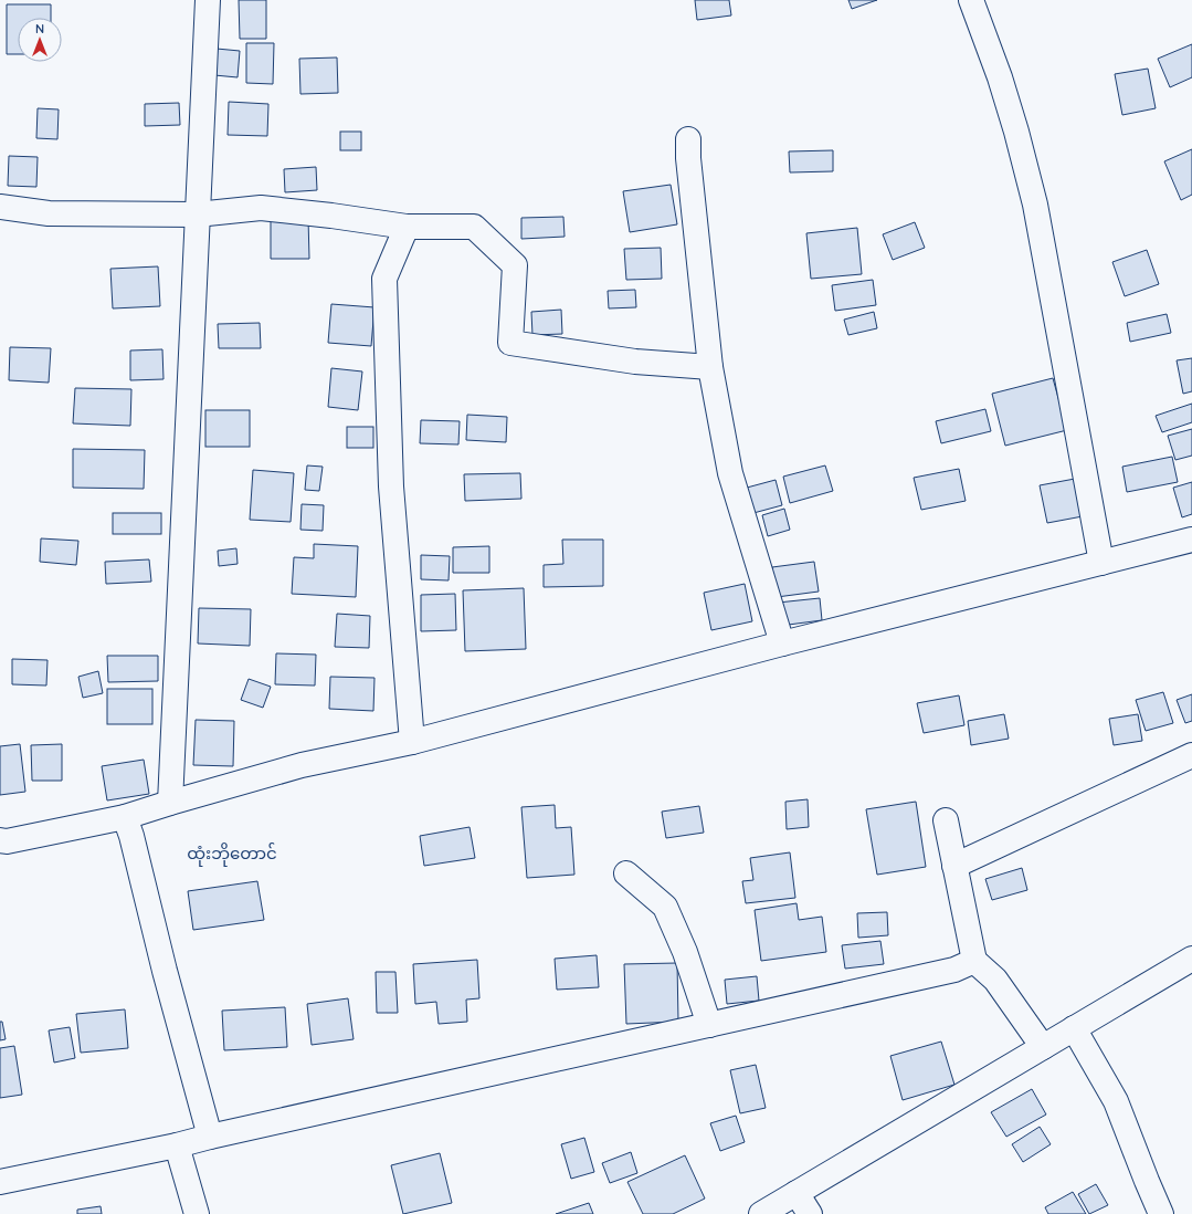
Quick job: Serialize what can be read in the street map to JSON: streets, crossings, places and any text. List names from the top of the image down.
{
  "districts": ["ထုံးဘိုတောင်"],
  "north": "top"
}
